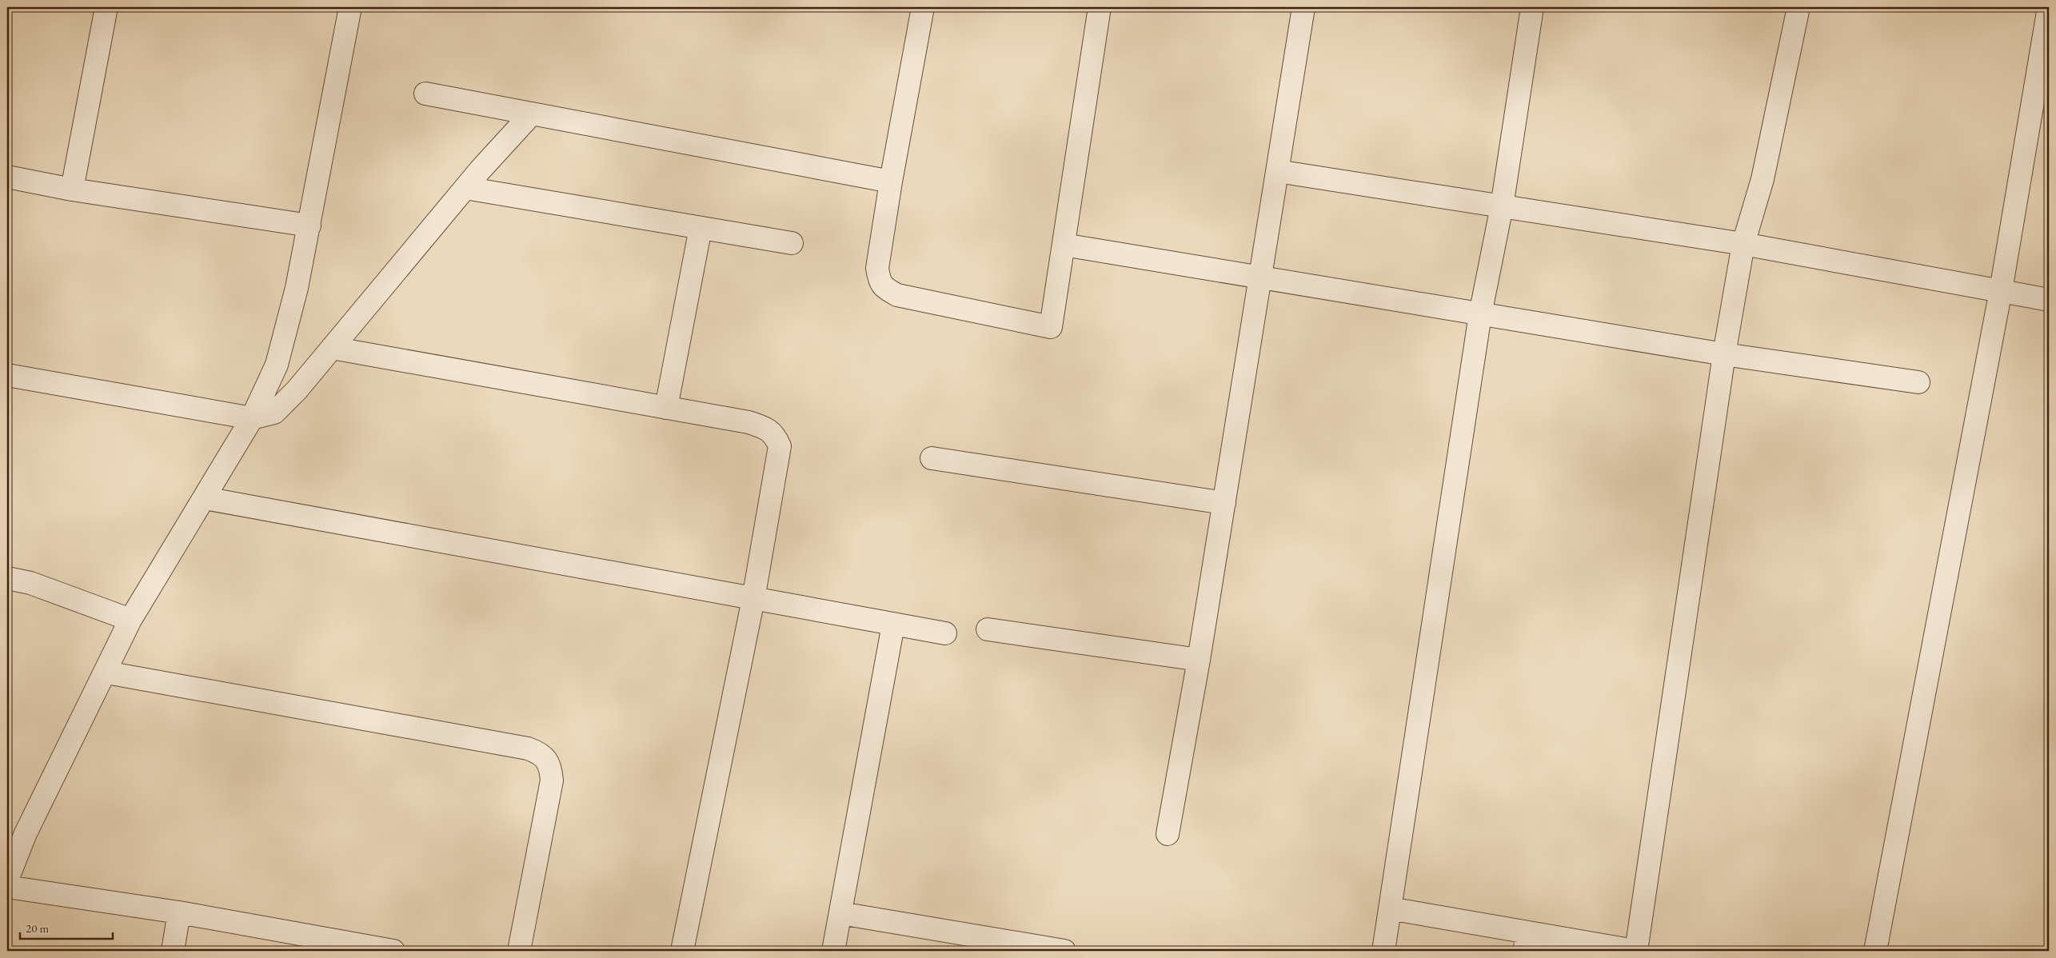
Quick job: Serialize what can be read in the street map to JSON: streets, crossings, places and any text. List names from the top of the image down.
{
  "scale_bar": "20 m"
}
